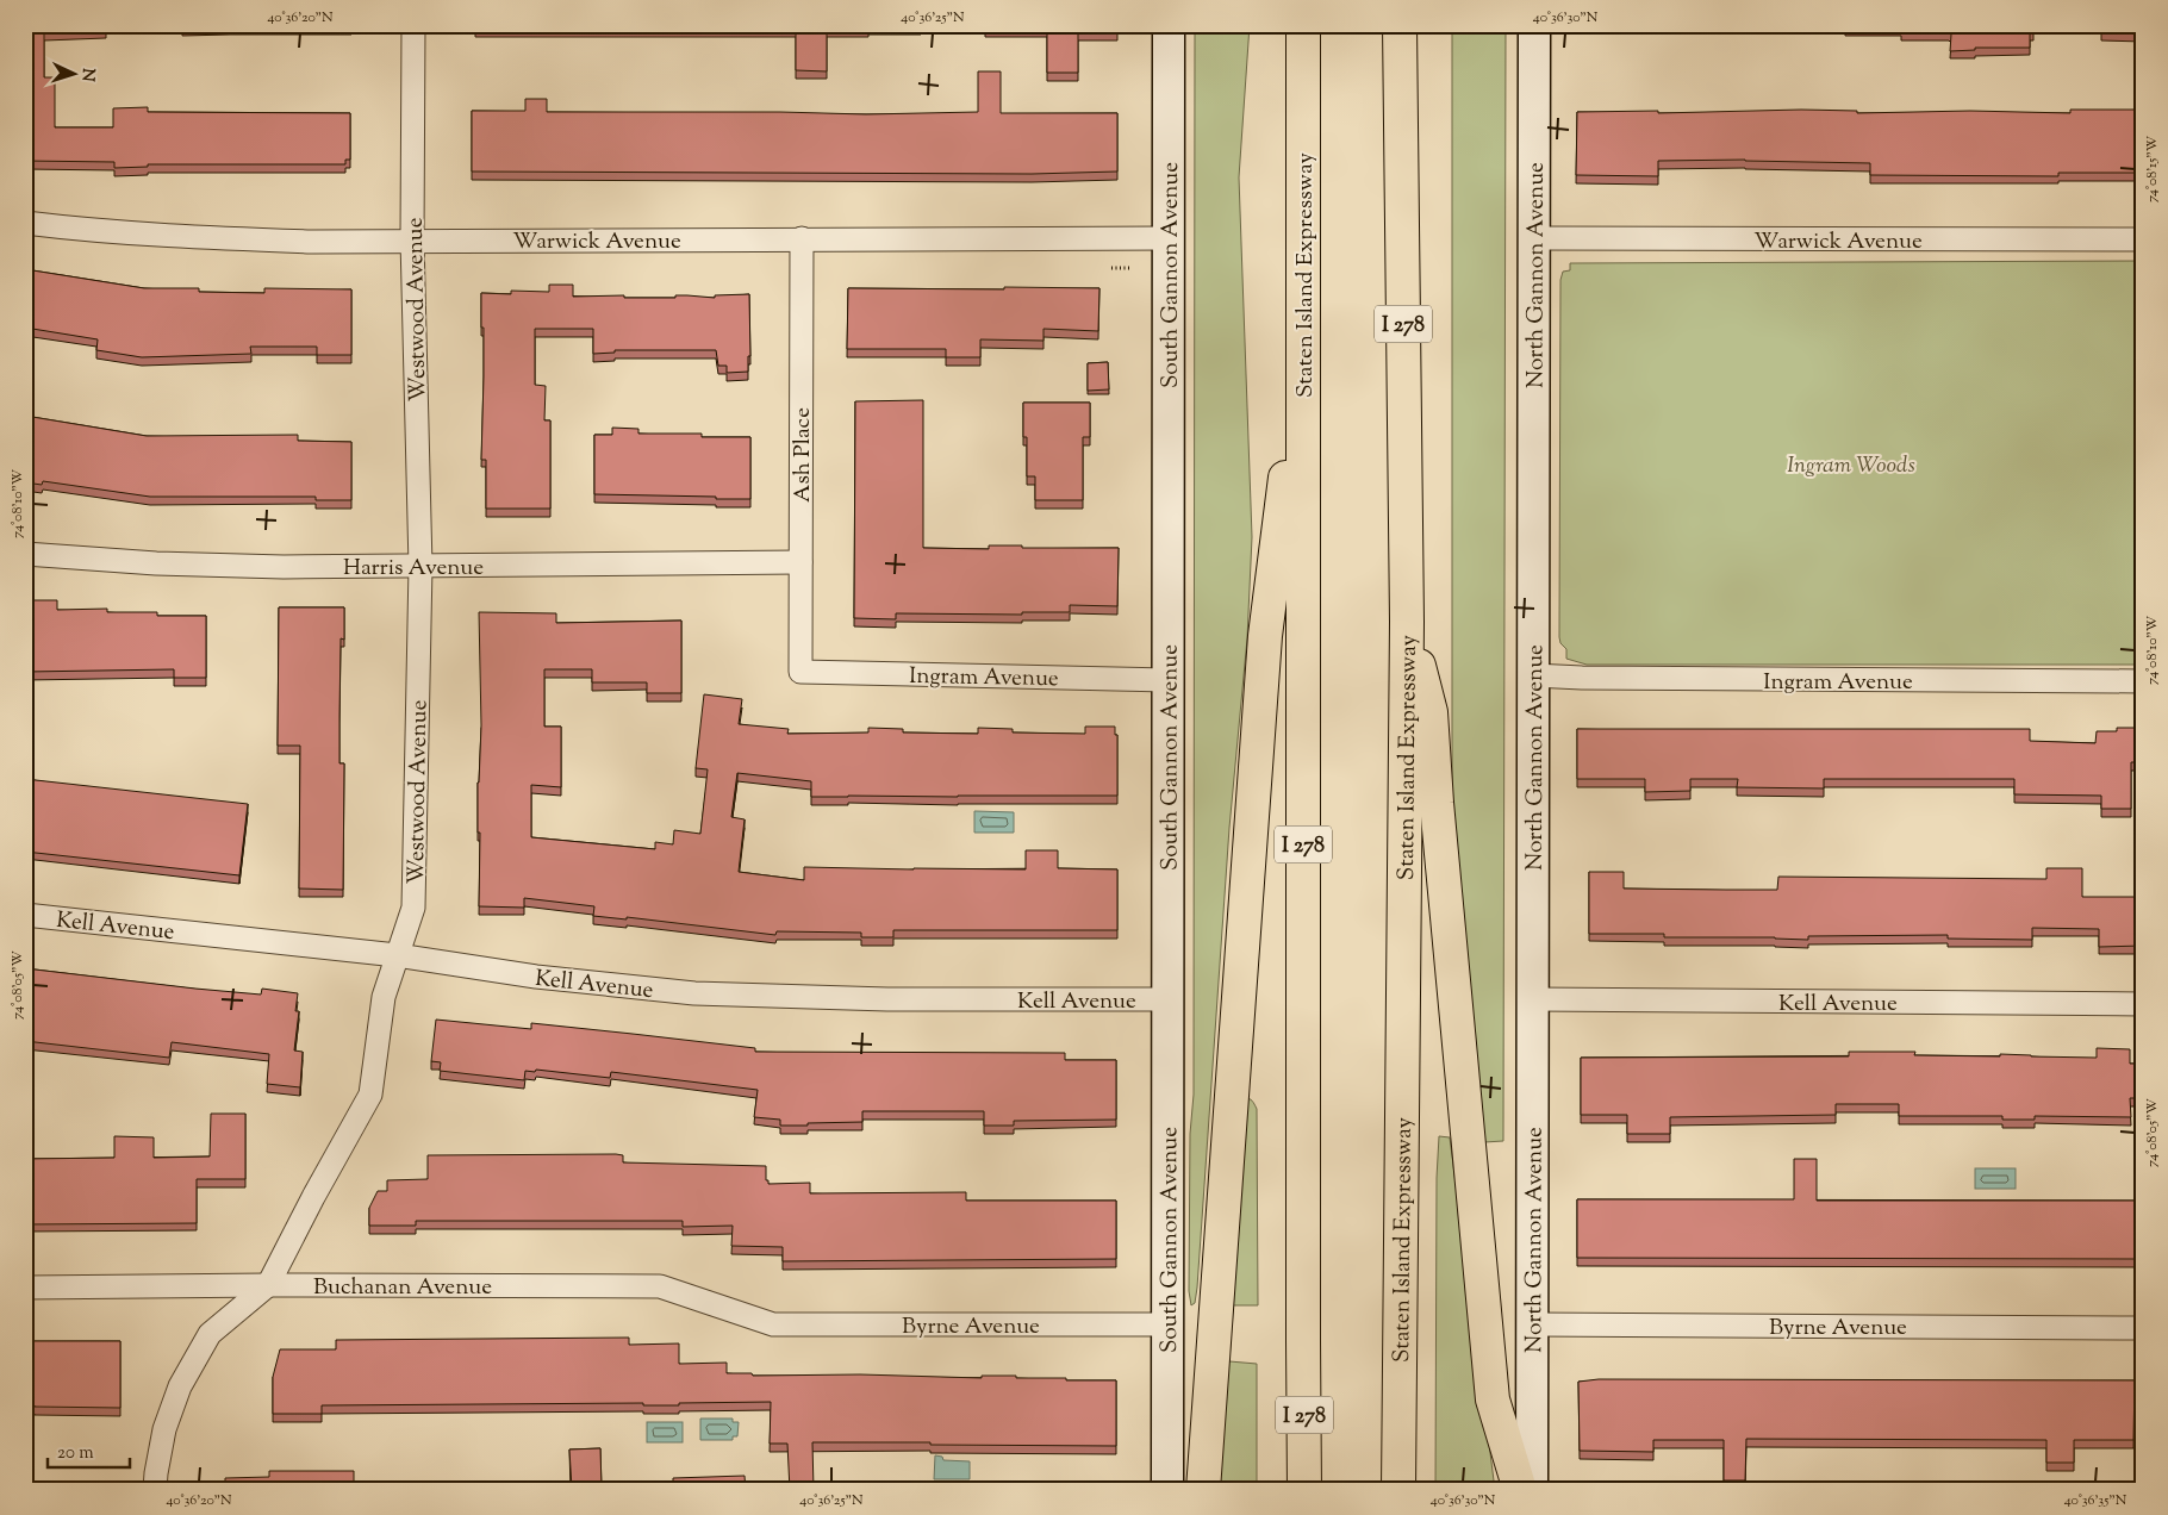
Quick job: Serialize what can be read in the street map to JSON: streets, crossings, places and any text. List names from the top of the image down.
{
  "streets": {
    "highway": ["Staten Island Expressway", "I 278"],
    "main road": ["South Gannon Avenue", "North Gannon Avenue"],
    "street": [
      "Warwick Avenue",
      "Westwood Avenue",
      "Ash Place",
      "Harris Avenue",
      "Ingram Avenue",
      "Kell Avenue",
      "Buchanan Avenue",
      "Byrne Avenue"
    ]
  },
  "crossings": [
    ["Warwick Avenue", "South Gannon Avenue"],
    ["Warwick Avenue", "North Gannon Avenue"],
    ["Warwick Avenue", "Westwood Avenue"],
    ["Warwick Avenue", "Ash Place"],
    ["South Gannon Avenue", "Ingram Avenue"],
    ["South Gannon Avenue", "Kell Avenue"],
    ["South Gannon Avenue", "Byrne Avenue"],
    ["North Gannon Avenue", "Ingram Avenue"],
    ["North Gannon Avenue", "Kell Avenue"],
    ["North Gannon Avenue", "Byrne Avenue"],
    ["Westwood Avenue", "Harris Avenue"],
    ["Westwood Avenue", "Kell Avenue"],
    ["Westwood Avenue", "Buchanan Avenue"],
    ["Ash Place", "Harris Avenue"],
    ["Ash Place", "Ingram Avenue"],
    ["Buchanan Avenue", "Byrne Avenue"]
  ],
  "parks": ["Ingram Woods"],
  "scale_bar": "20 m",
  "north": "right",
  "coordinates": [
    "40°36'20\"N",
    "40°36'25\"N",
    "40°36'30\"N",
    "74°08'15\"W",
    "74°08'10\"W",
    "74°08'05\"W",
    "40°36'35\"N"
  ]
}
